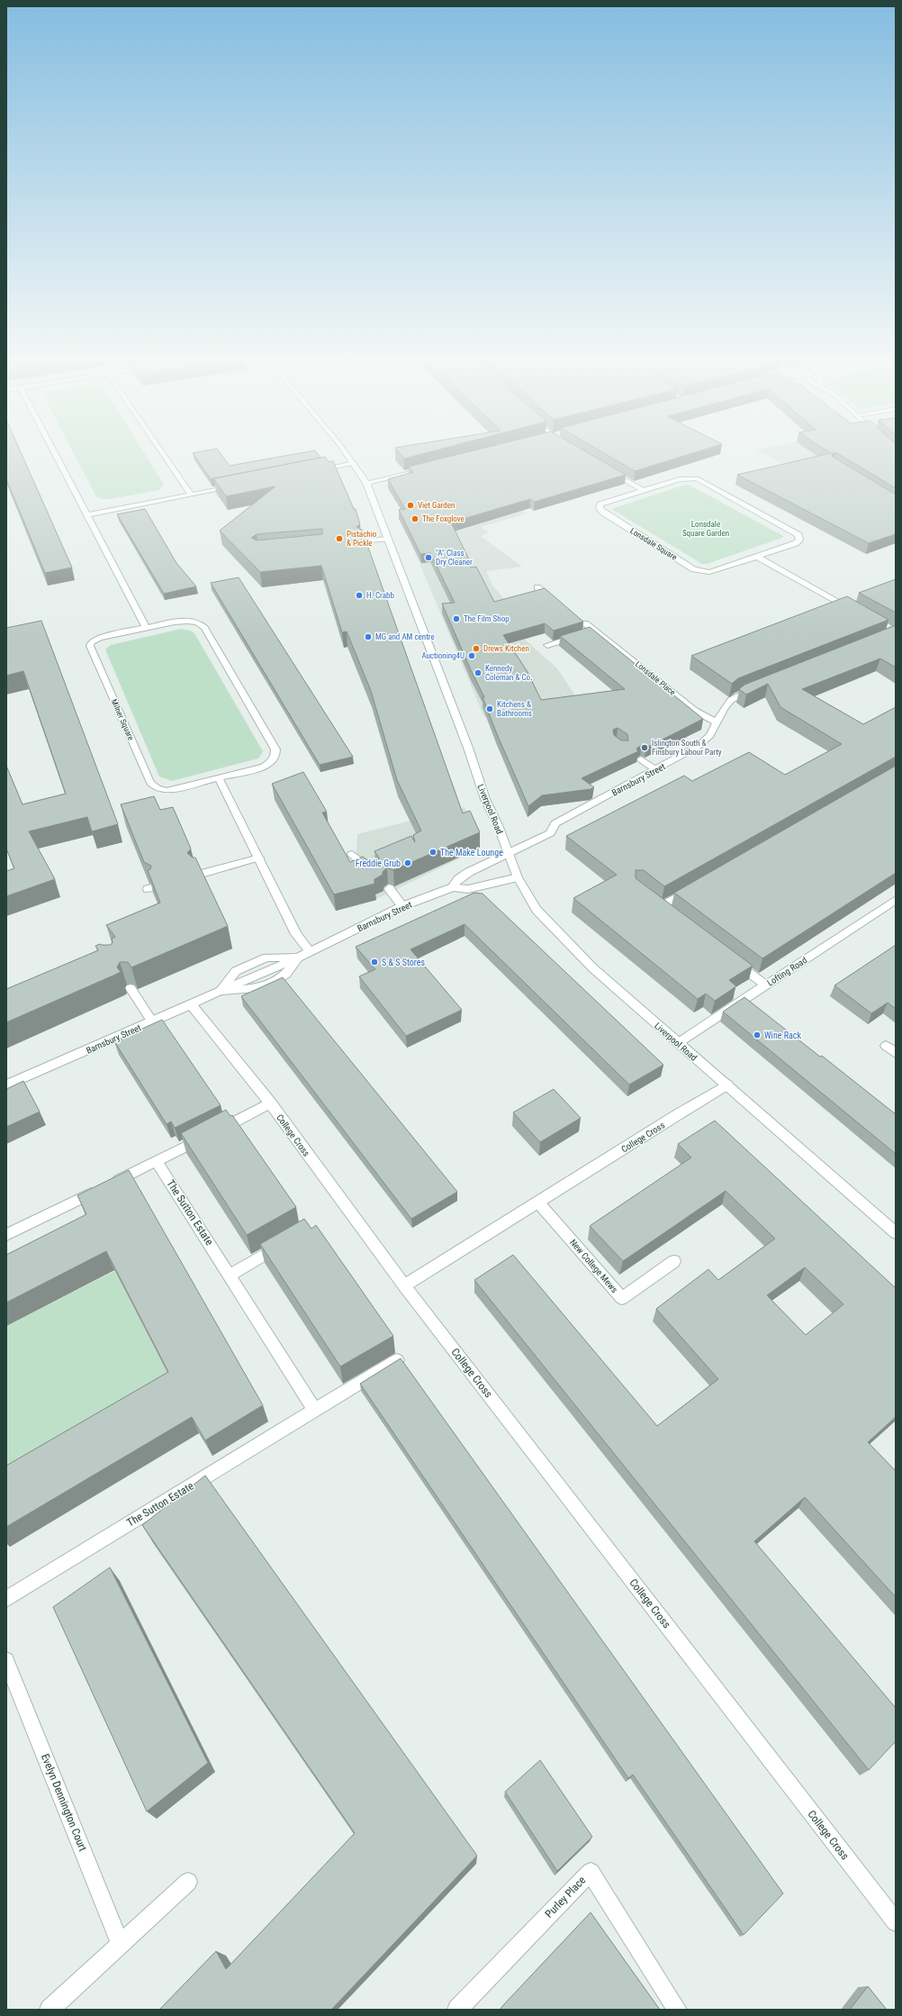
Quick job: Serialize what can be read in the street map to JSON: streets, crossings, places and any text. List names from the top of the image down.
{
  "streets": {
    "street": [
      "Lonsdale Square",
      "Lonsdale Place",
      "Milner Square",
      "Barnsbury Street",
      "Liverpool Road",
      "Lofting Road",
      "College Cross",
      "The Sutton Estate",
      "New College Mews",
      "Evelyn Dennington Court",
      "Purley Place"
    ]
  },
  "crossings": [
    ["Lonsdale Place", "Barnsbury Street"],
    ["Barnsbury Street", "Liverpool Road"],
    ["Barnsbury Street", "College Cross"],
    ["Liverpool Road", "Lofting Road"],
    ["Liverpool Road", "College Cross"],
    ["College Cross", "New College Mews"]
  ],
  "parks": ["Lonsdale Square Garden"],
  "places": [
    "Viet Garden",
    "The Foxglove",
    "Pistachio & Pickle",
    "\"A\" Class Dry Cleaner",
    "H. Crabb",
    "The Film Shop",
    "MG and AM centre",
    "Drews Kitchen",
    "Auctioning4U",
    "Kennedy Coleman & Co.",
    "Kitchens & Bathrooms",
    "Islington South & Finsbury Labour Party",
    "The Make Lounge",
    "Freddie Grub",
    "S & S Stores",
    "Wine Rack"
  ]
}
